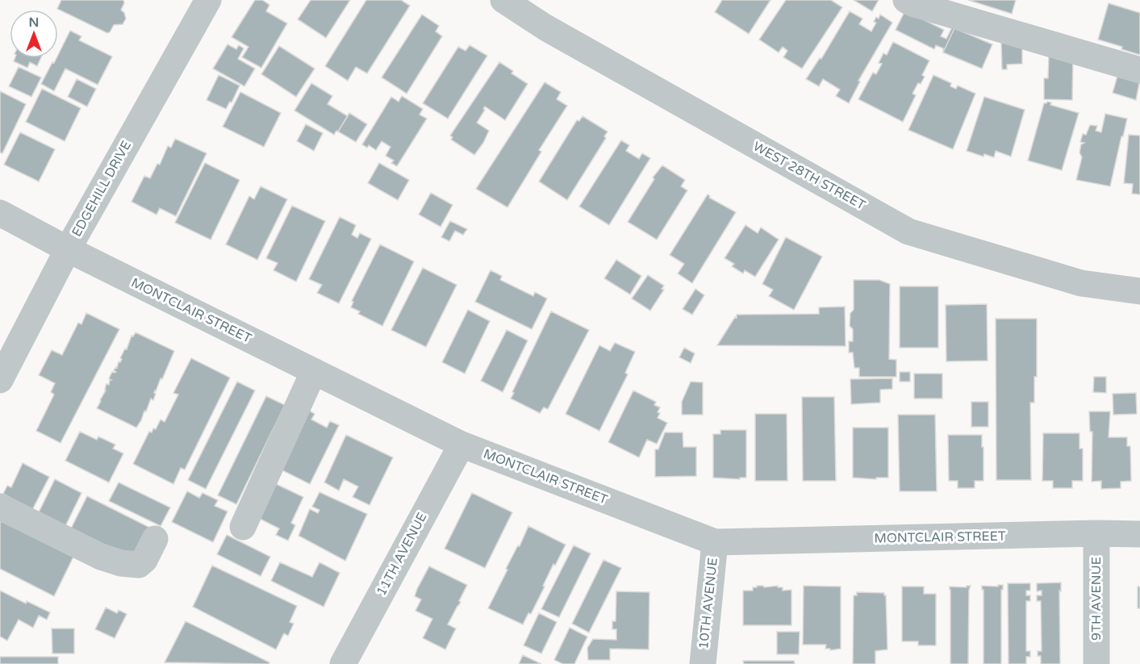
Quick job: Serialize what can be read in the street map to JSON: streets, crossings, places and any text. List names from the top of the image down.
{
  "streets": {
    "street": [
      "WEST 28TH STREET",
      "EDGEHILL DRIVE",
      "MONTCLAIR STREET",
      "11TH AVENUE",
      "9TH AVENUE",
      "10TH AVENUE"
    ]
  },
  "crossings": [
    ["EDGEHILL DRIVE", "MONTCLAIR STREET"],
    ["MONTCLAIR STREET", "11TH AVENUE"],
    ["MONTCLAIR STREET", "9TH AVENUE"],
    ["MONTCLAIR STREET", "10TH AVENUE"]
  ],
  "north": "top"
}
